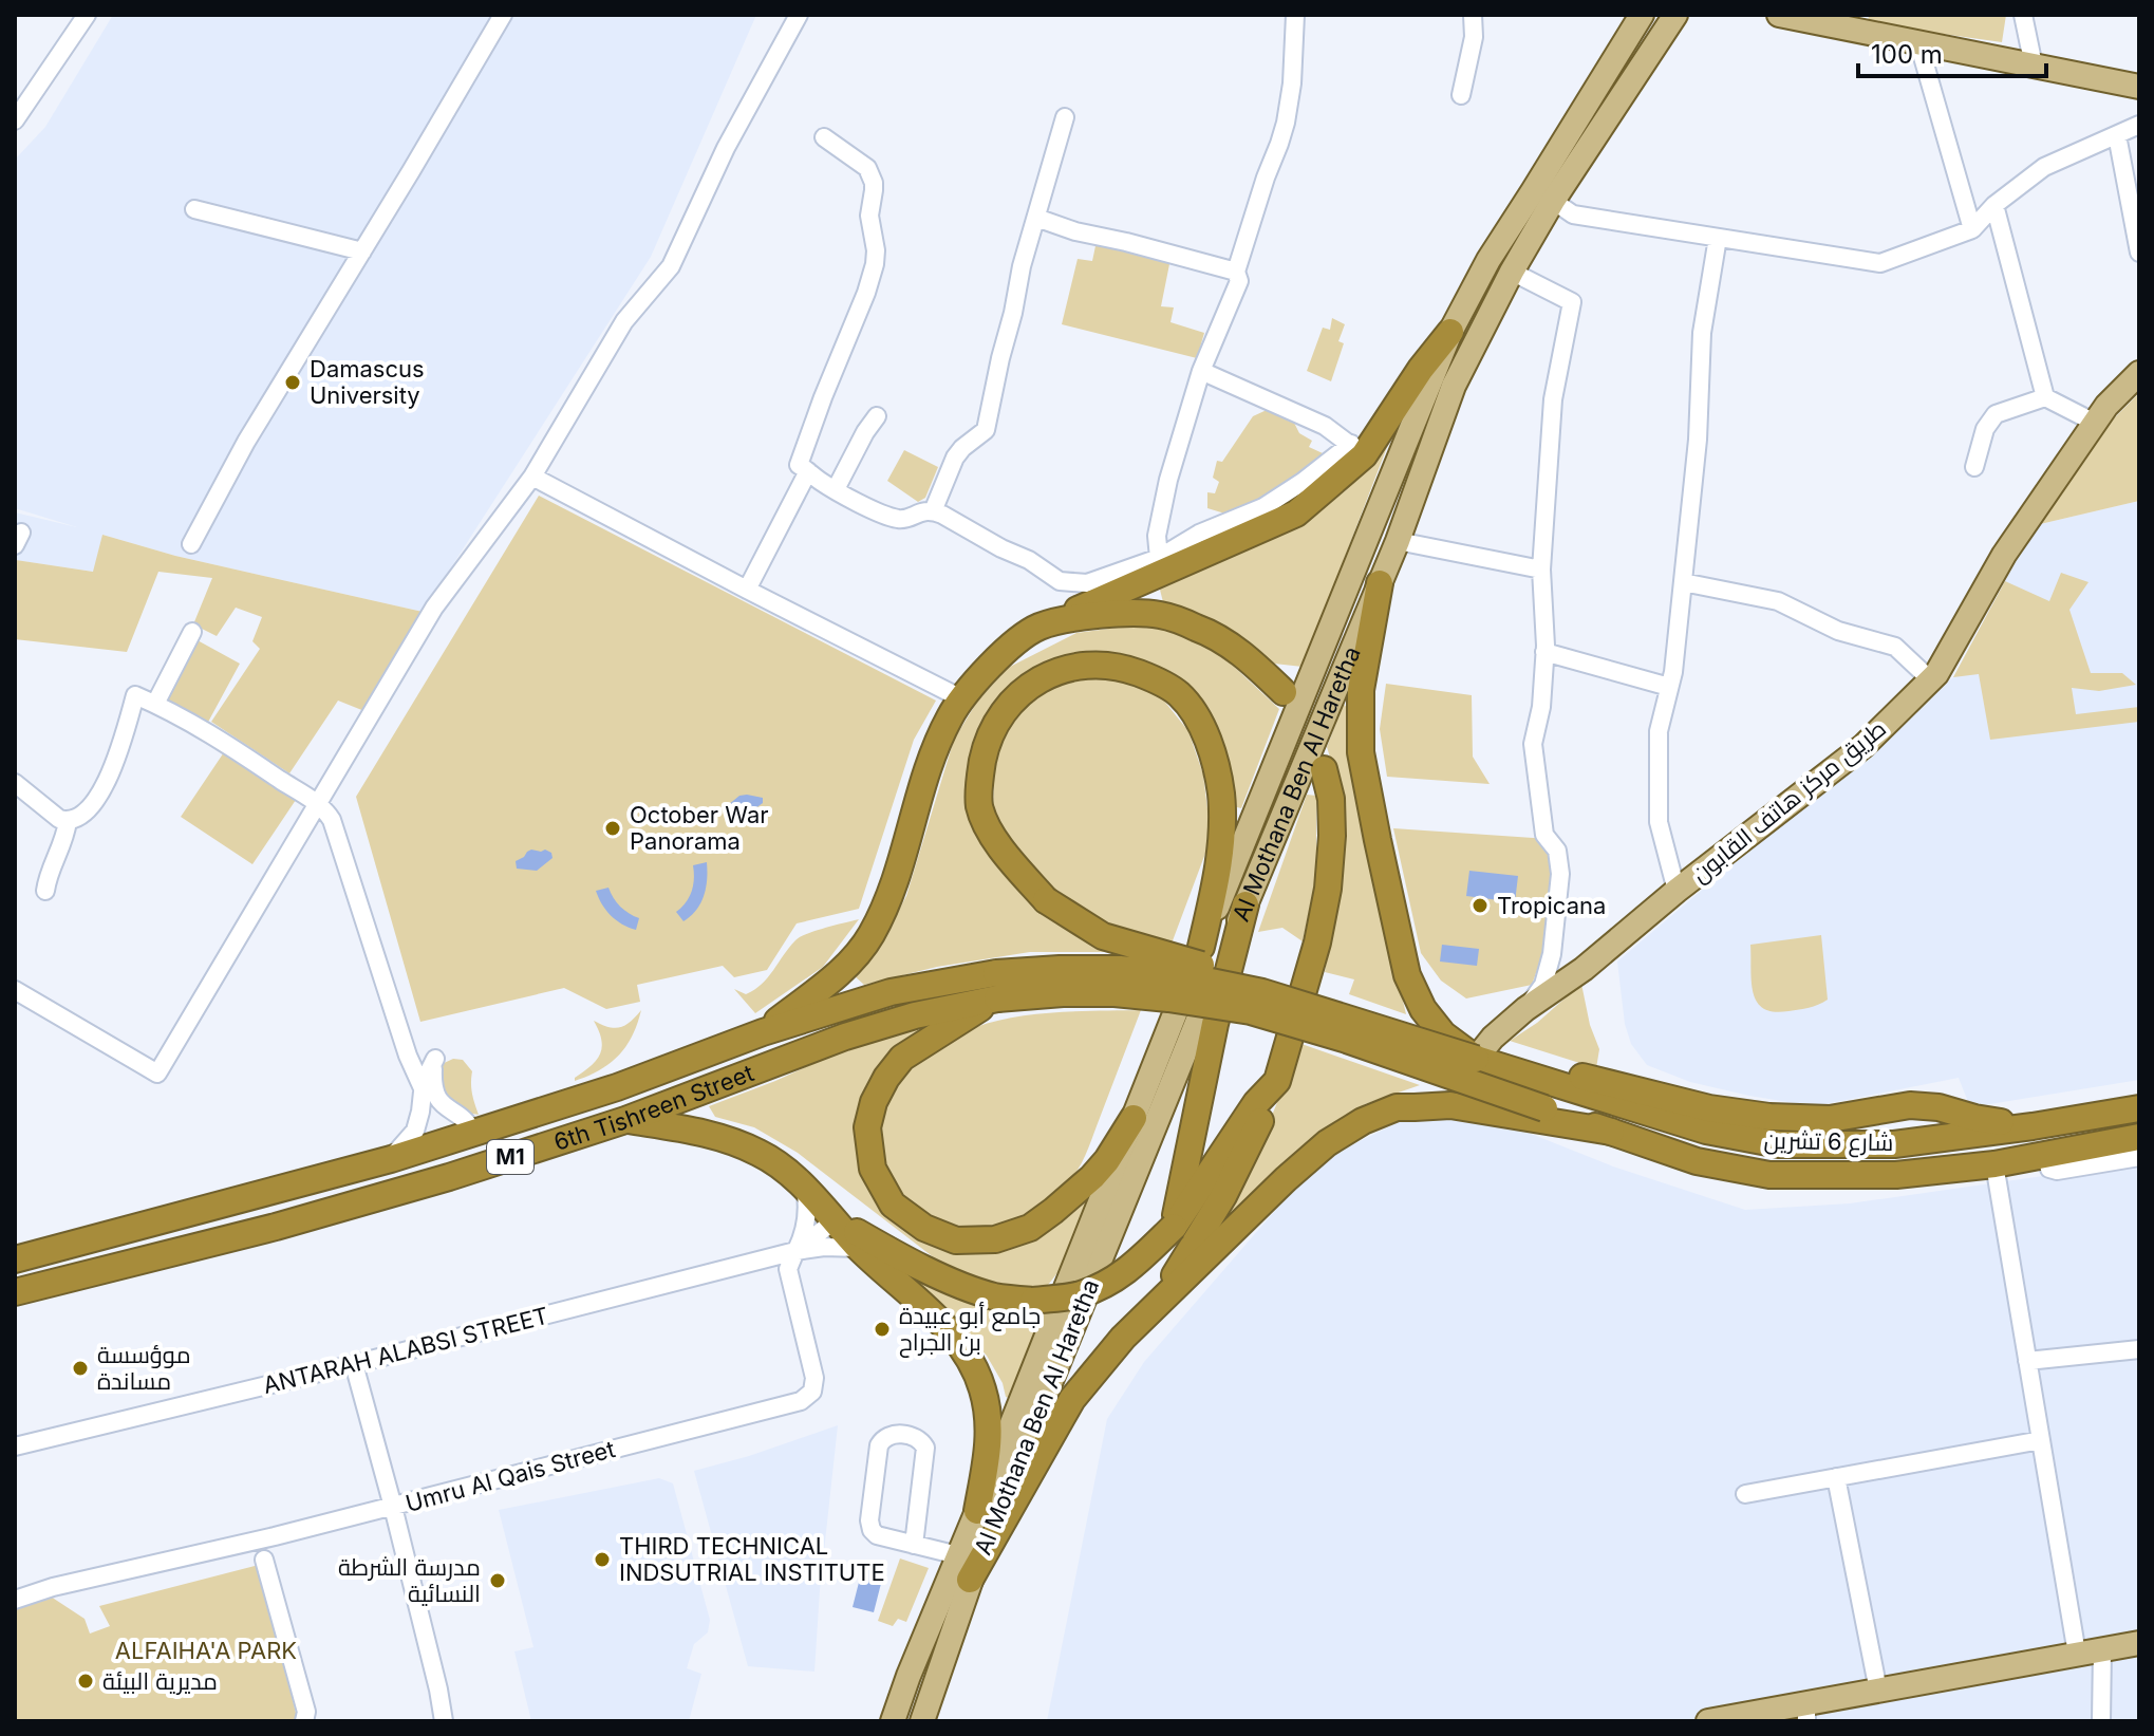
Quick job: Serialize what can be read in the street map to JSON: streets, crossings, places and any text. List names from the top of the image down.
{
  "streets": {
    "highway": ["6th Tishreen Street", "شارع 6 تشرين", "M1"],
    "main road": ["Al Mothana Ben Al Haretha", "طريق مركز هاتف القابون"],
    "street": ["ANTARAH ALABSI STREET", "Umru Al Qais Street"]
  },
  "crossings": [
    ["طريق مركز هاتف القابون", "شارع 6 تشرين"],
    ["6th Tishreen Street", "شارع 6 تشرين"],
    ["ANTARAH ALABSI STREET", "Umru Al Qais Street"]
  ],
  "parks": ["ALFAIHA'A PARK"],
  "places": [
    "Damascus University",
    "October War Panorama",
    "Tropicana",
    "جامع أبو عبيدة بن الجراح",
    "موؤسسة مساندة",
    "THIRD TECHNICAL INDSUTRIAL INSTITUTE",
    "مدرسة الشرطة النسائية",
    "مديرية البيئة"
  ],
  "scale_bar": "100 m"
}
